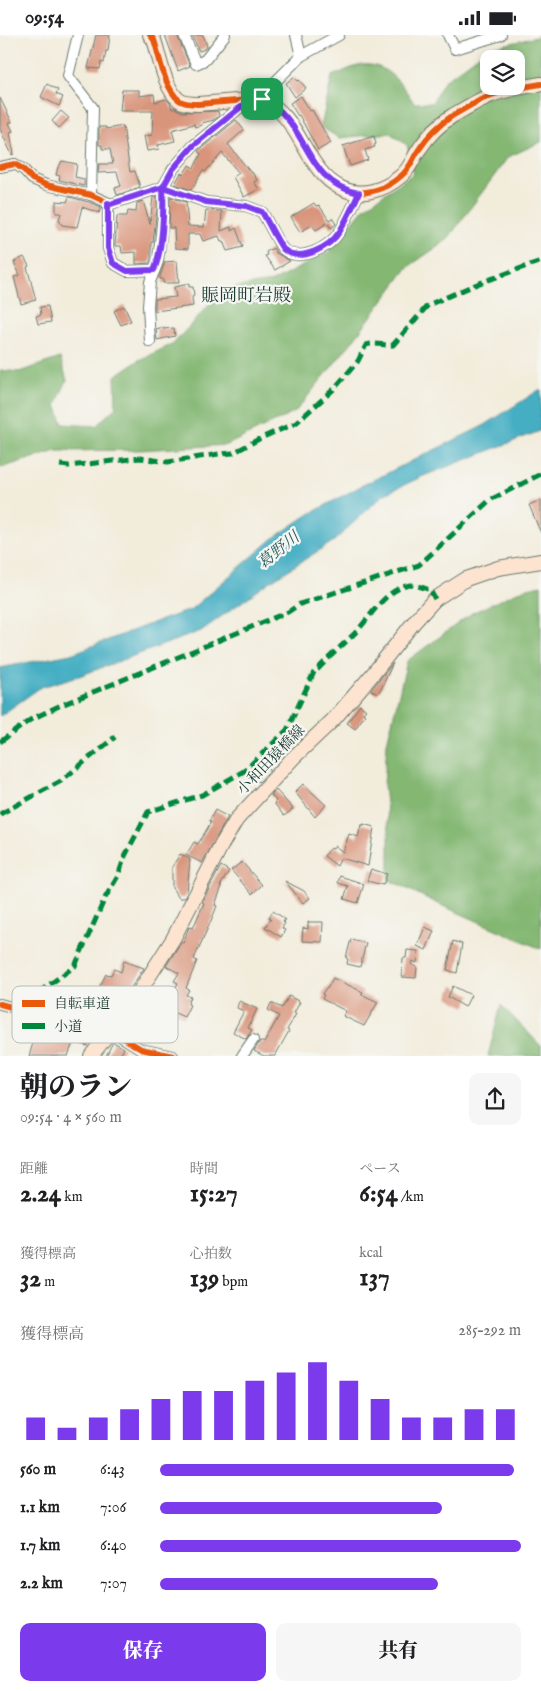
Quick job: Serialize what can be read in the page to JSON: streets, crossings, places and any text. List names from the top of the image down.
{
  "streets": {
    "main road": ["小和田猿橋線"]
  },
  "districts": ["賑岡町岩殿"],
  "water": ["葛野川"],
  "legend": ["自転車道", "小道"],
  "page": {
    "status": "09:54",
    "heading": ["朝のラン", "09:54 · 4 × 560 m"],
    "stats": [
      ["距離", "2.24 km"],
      ["時間", "15:27"],
      ["ペース", "6:54 /km"],
      ["獲得標高", "32 m"],
      ["心拍数", "139 bpm"],
      ["kcal", "137"]
    ],
    "chart": ["獲得標高", "285–292 m"],
    "list": [
      {
        "name": "560 m",
        "note": "6:43"
      },
      {
        "name": "1.1 km",
        "note": "7:06"
      },
      {
        "name": "1.7 km",
        "note": "6:40"
      },
      {
        "name": "2.2 km",
        "note": "7:07"
      }
    ],
    "buttons": ["保存", "共有"]
  }
}
